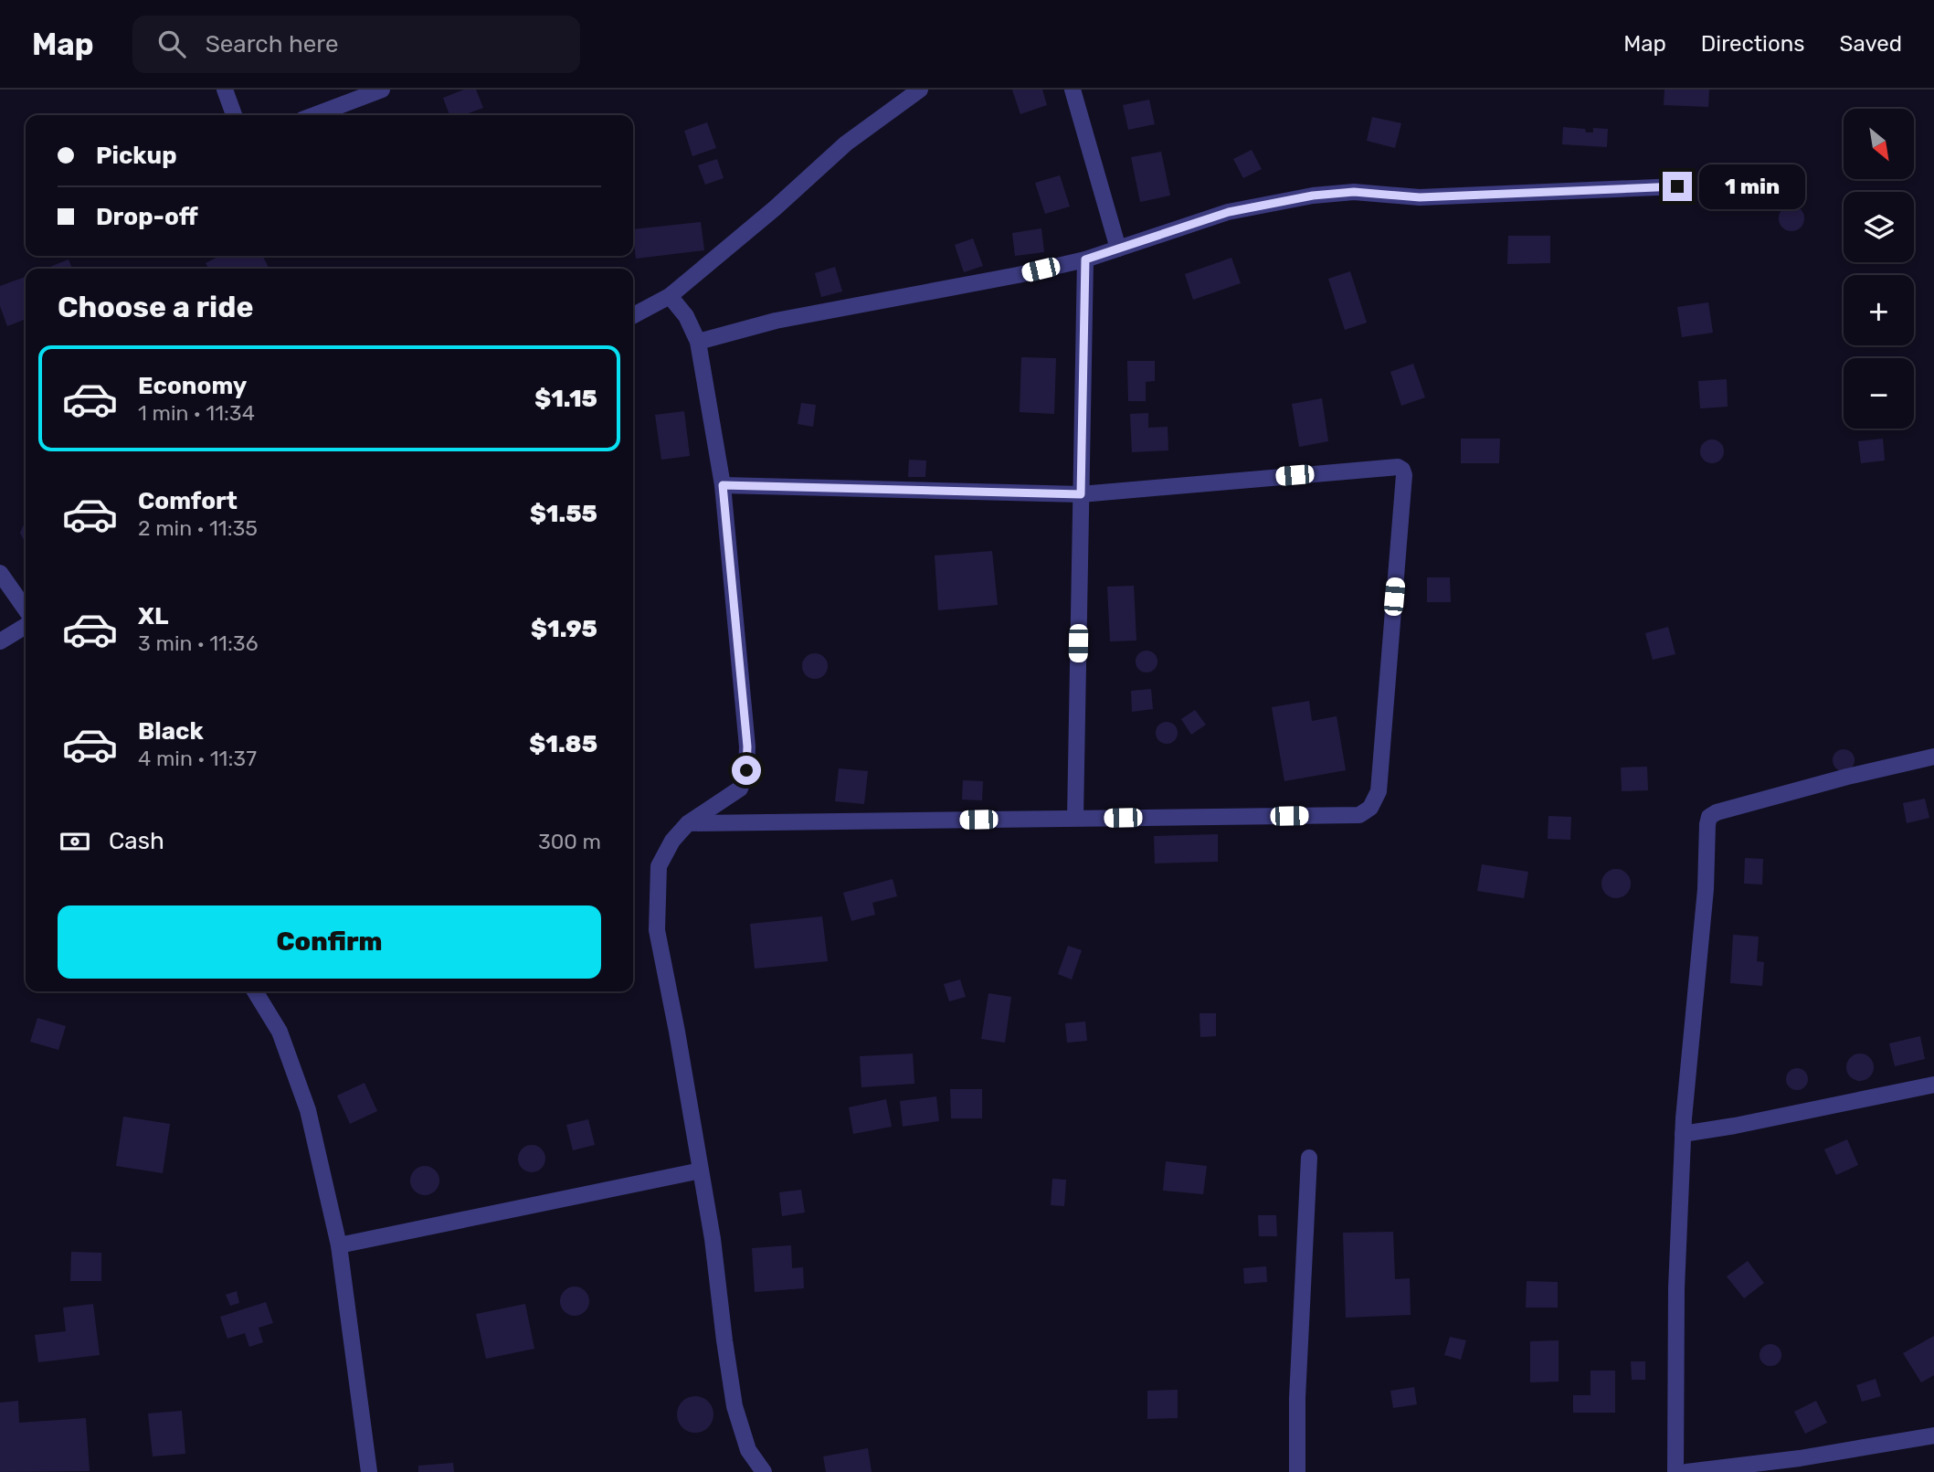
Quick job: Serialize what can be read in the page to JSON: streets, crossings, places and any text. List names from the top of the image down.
{
  "north": "bottom right",
  "page": {
    "header": "Map",
    "search": "Search here",
    "nav": ["Map", "Directions", "Saved"],
    "map_buttons": ["+", "−"],
    "banner": ["Pickup", "Drop-off"],
    "bubble": "1 min",
    "heading": "Choose a ride",
    "list": [
      {
        "name": "Economy",
        "note": "1 min · 11:34",
        "value": "$1.15"
      },
      {
        "name": "Comfort",
        "note": "2 min · 11:35",
        "value": "$1.55"
      },
      {
        "name": "XL",
        "note": "3 min · 11:36",
        "value": "$1.95"
      },
      {
        "name": "Black",
        "note": "4 min · 11:37",
        "value": "$1.85"
      }
    ],
    "pay": ["Cash", "300 m"],
    "buttons": "Confirm"
  }
}
